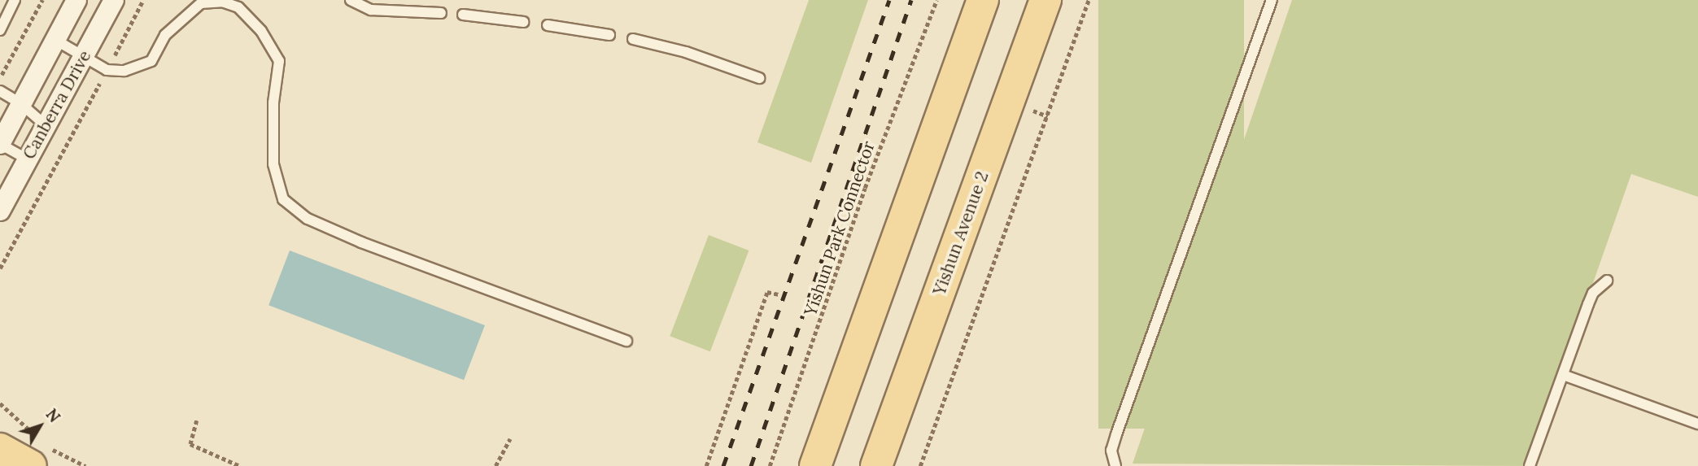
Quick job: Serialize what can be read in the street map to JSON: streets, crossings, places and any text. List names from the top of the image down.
{
  "streets": {
    "main road": ["Yishun Avenue 2"],
    "street": ["Canberra Drive"],
    "path": ["Yishun Park Connector"]
  },
  "north": "top right"
}
